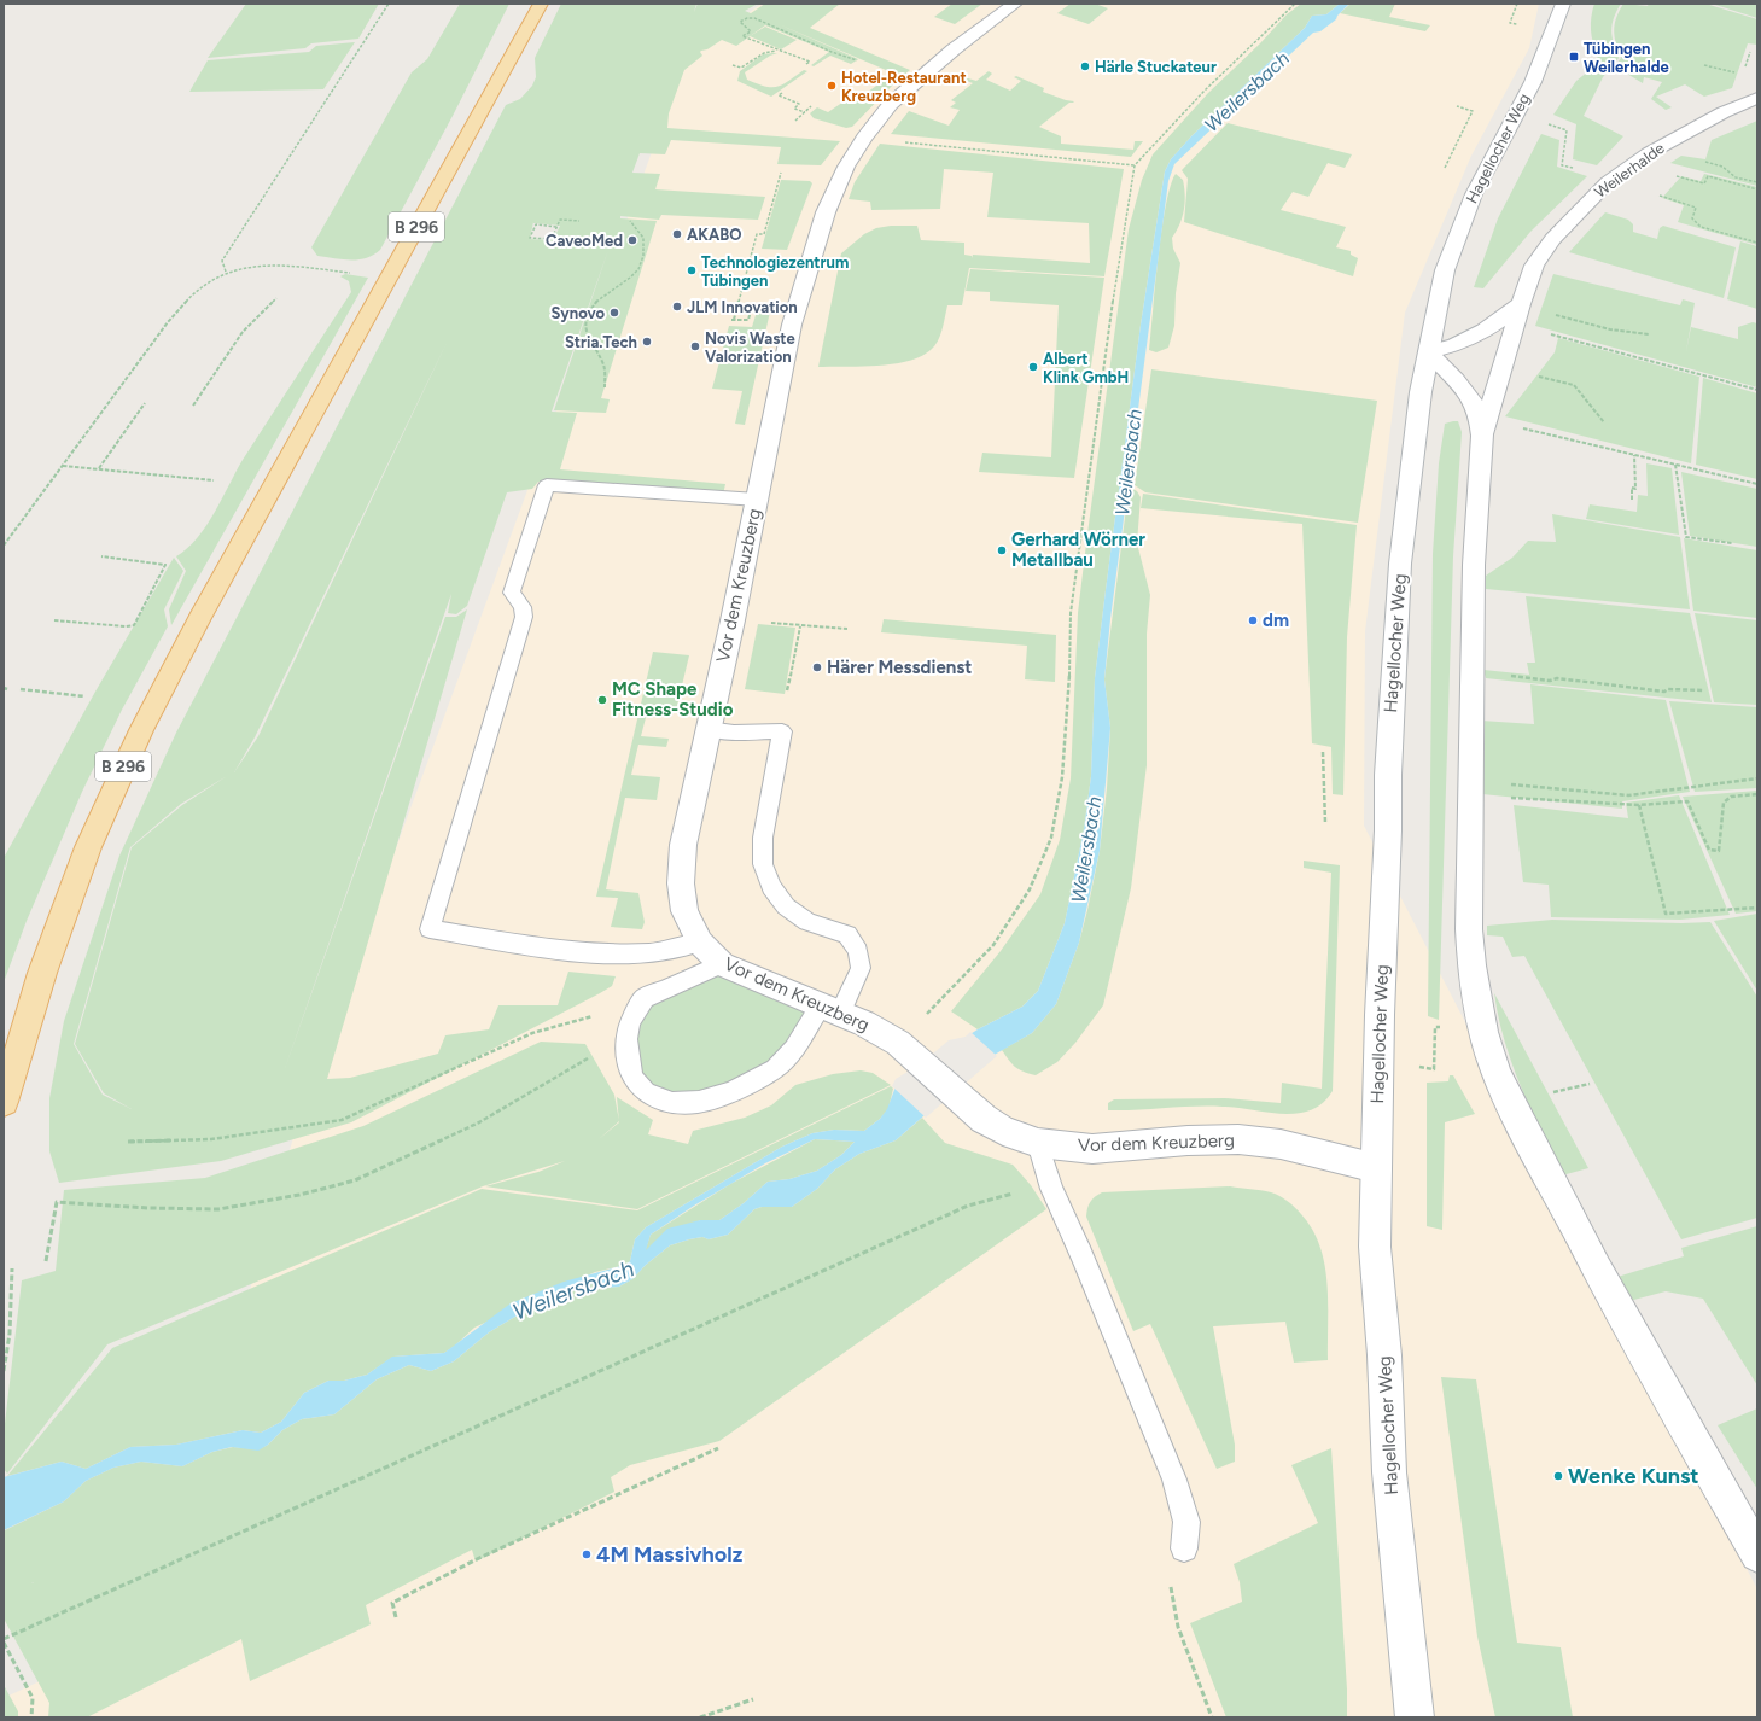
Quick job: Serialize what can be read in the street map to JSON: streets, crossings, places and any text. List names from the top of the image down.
{
  "streets": {
    "main road": ["B 296"],
    "street": ["Hagellocher Weg", "Weilerhalde", "Vor dem Kreuzberg"]
  },
  "crossings": [
    ["Hagellocher Weg", "Vor dem Kreuzberg"]
  ],
  "water": ["Weilersbach"],
  "places": {
    "transit": ["Tübingen Weilerhalde"],
    "other": [
      "Härle Stuckateur",
      "Hotel-Restaurant Kreuzberg",
      "AKABO",
      "CaveoMed",
      "Technologiezentrum Tübingen",
      "JLM Innovation",
      "Synovo",
      "Stria.Tech",
      "Novis Waste Valorization",
      "Albert Klink GmbH",
      "Gerhard Wörner Metallbau",
      "dm",
      "Härer Messdienst",
      "MC Shape Fitness-Studio",
      "Wenke Kunst",
      "4M Massivholz"
    ]
  }
}
